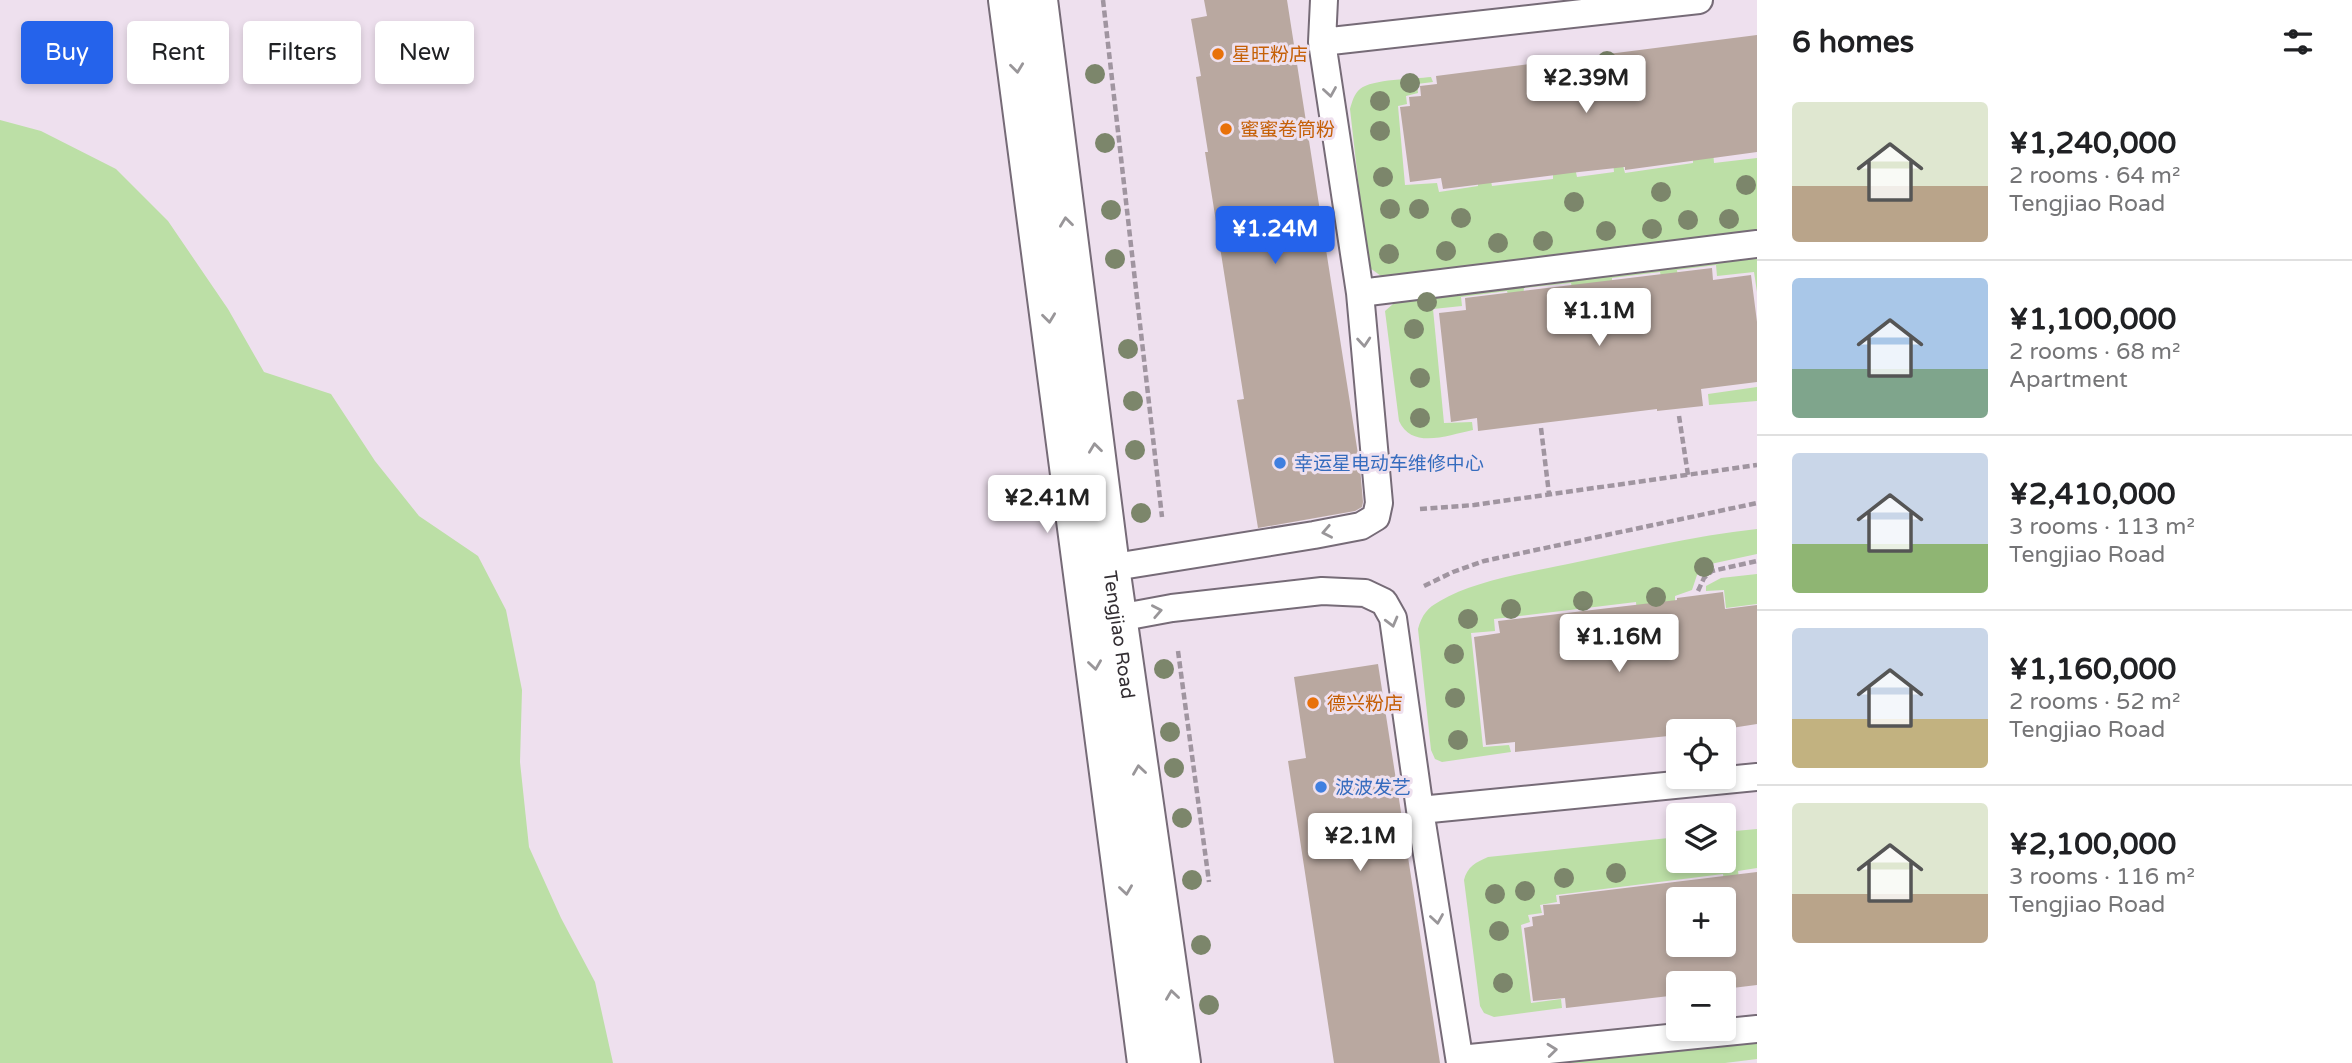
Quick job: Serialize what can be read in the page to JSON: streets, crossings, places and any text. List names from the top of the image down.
{
  "streets": {
    "main road": ["Tengjiao Road"]
  },
  "places": [
    "星旺粉店",
    "蜜蜜卷筒粉",
    "幸运星电动车维修中心",
    "德兴粉店",
    "波波发艺"
  ],
  "page": {
    "heading": "6 homes",
    "chip": [
      "Buy",
      "Rent",
      "Filters",
      "New"
    ],
    "price": [
      "¥2.39M",
      "¥1.24M",
      "¥1.1M",
      "¥2.41M",
      "¥1.16M",
      "¥2.1M"
    ],
    "list": [
      {
        "name": "¥1,240,000",
        "note": "2 rooms · 64 m² · Tengjiao Road"
      },
      {
        "name": "¥1,100,000",
        "note": "2 rooms · 68 m² · Apartment"
      },
      {
        "name": "¥2,410,000",
        "note": "3 rooms · 113 m² · Tengjiao Road"
      },
      {
        "name": "¥1,160,000",
        "note": "2 rooms · 52 m² · Tengjiao Road"
      },
      {
        "name": "¥2,100,000",
        "note": "3 rooms · 116 m² · Tengjiao Road"
      }
    ],
    "map_buttons": ["+", "−"]
  }
}
